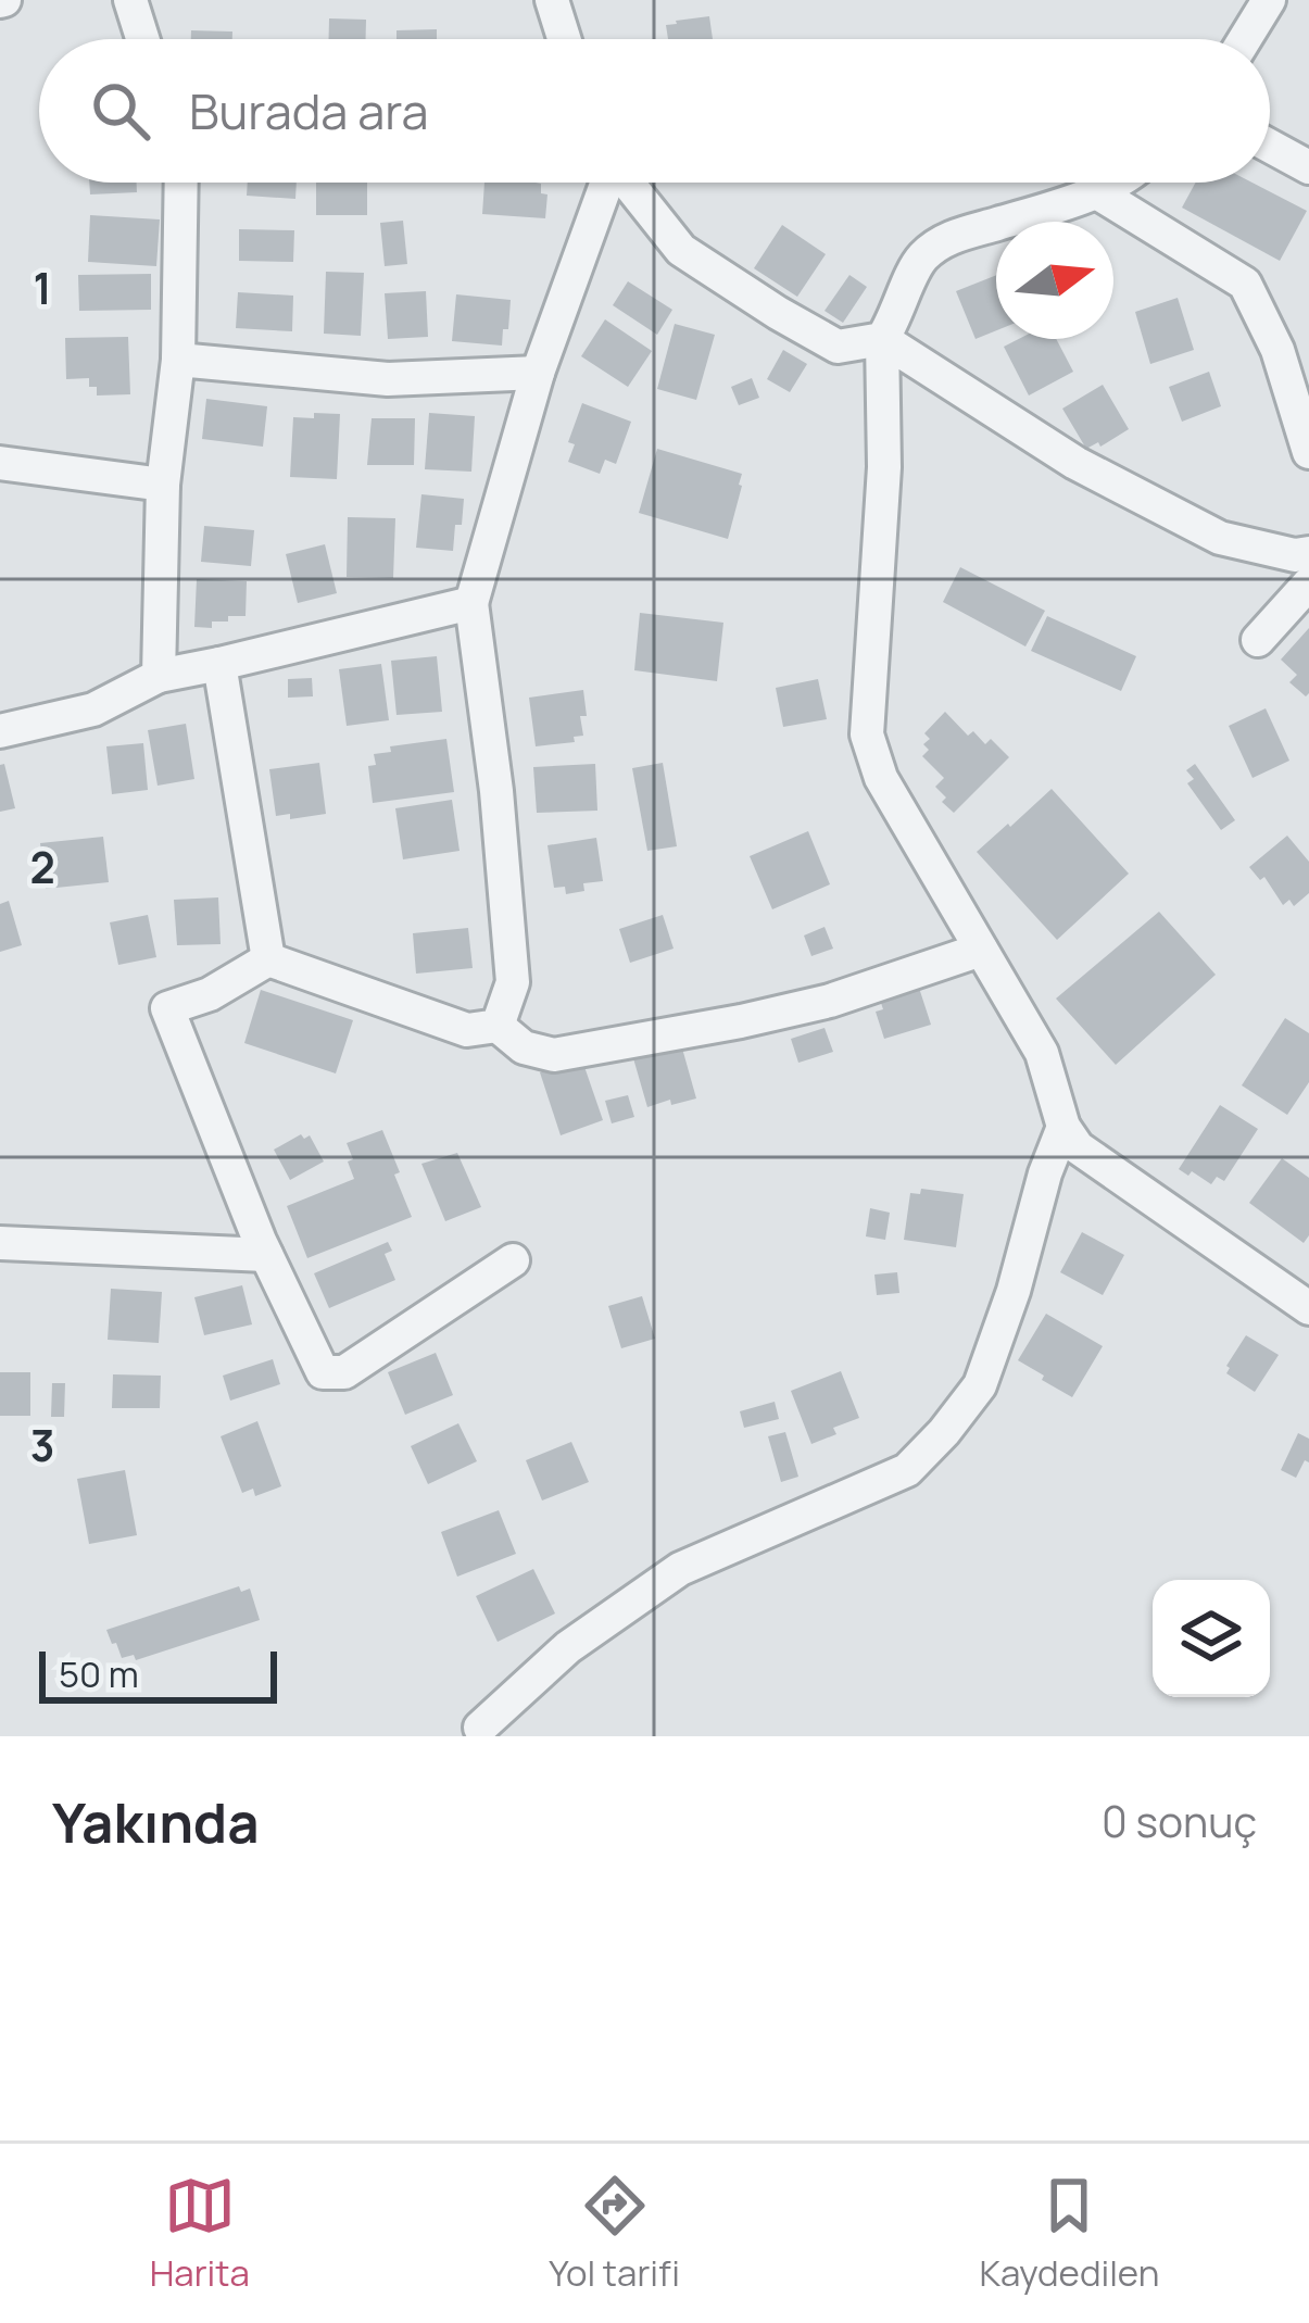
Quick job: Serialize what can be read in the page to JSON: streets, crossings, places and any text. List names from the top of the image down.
{
  "scale_bar": "50 m",
  "north": "right",
  "page": {
    "search": "Burada ara",
    "scale": "50 m",
    "heading": ["Yakında", "0 sonuç"],
    "nav": ["Harita", "Yol tarifi", "Kaydedilen"]
  },
  "grid": {
    "rows": ["1", "2", "3"]
  }
}
